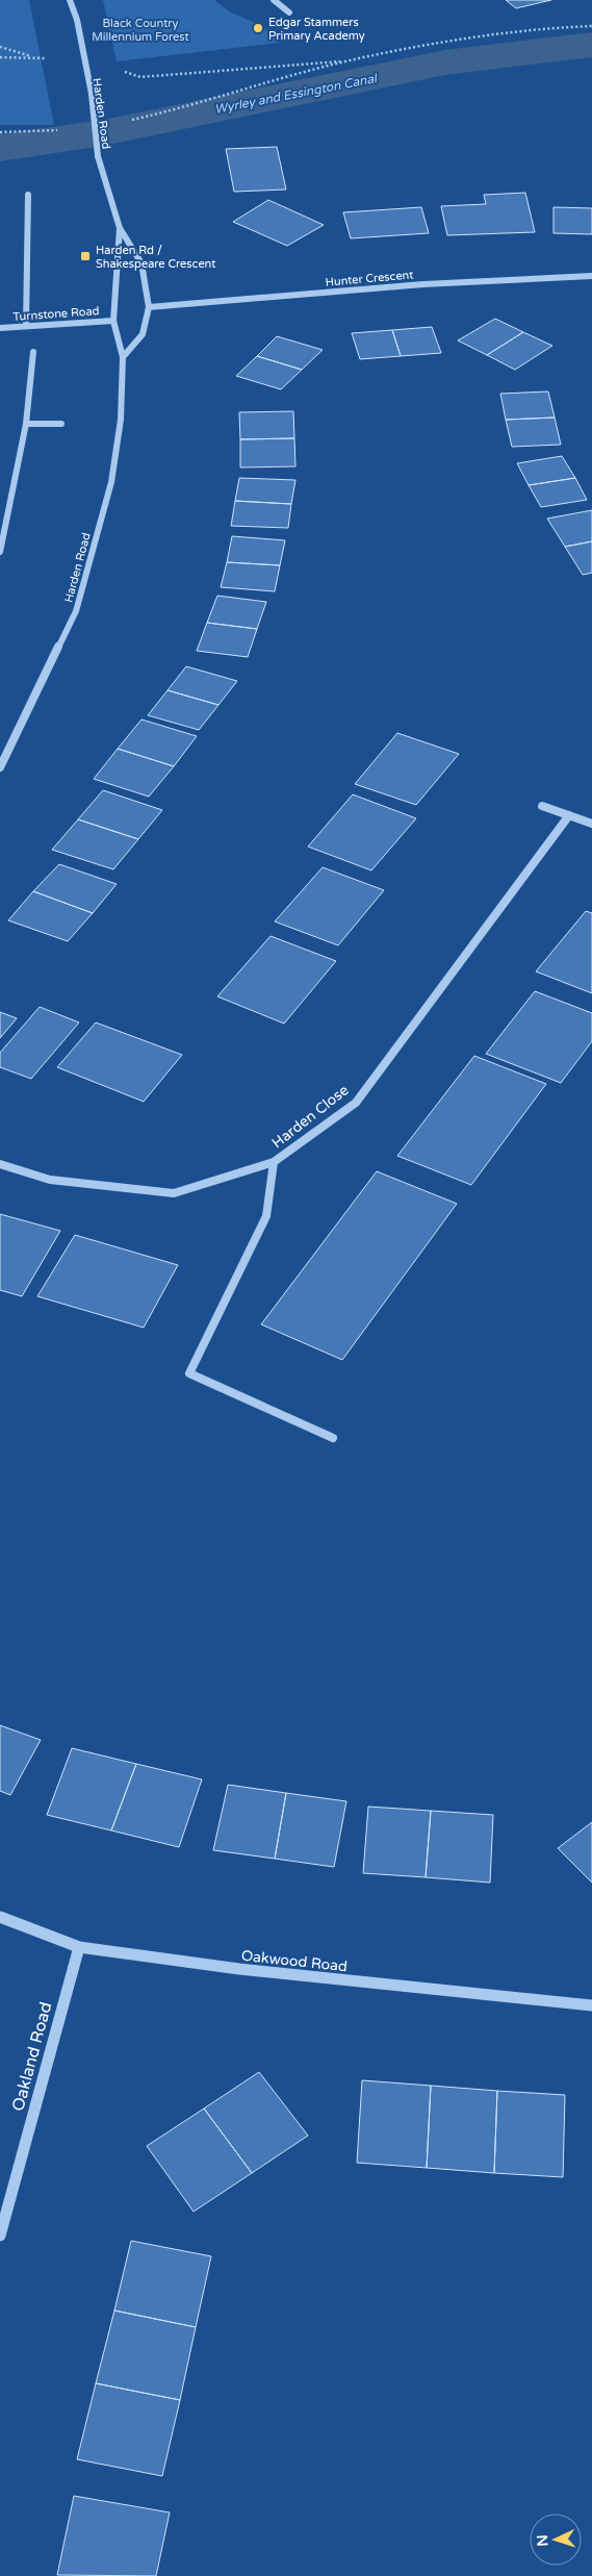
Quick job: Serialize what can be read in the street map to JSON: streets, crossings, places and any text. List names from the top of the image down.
{
  "streets": {
    "street": [
      "Harden Road",
      "Hunter Crescent",
      "Turnstone Road",
      "Harden Close",
      "Oakwood Road",
      "Oakland Road"
    ]
  },
  "crossings": [
    ["Harden Road", "Hunter Crescent"],
    ["Harden Road", "Turnstone Road"],
    ["Oakwood Road", "Oakland Road"]
  ],
  "water": ["Wyrley and Essington Canal"],
  "parks": ["Black Country Millennium Forest"],
  "places": {
    "other": ["Edgar Stammers Primary Academy"],
    "transit": ["Harden Rd / Shakespeare Crescent"]
  },
  "north": "left"
}
